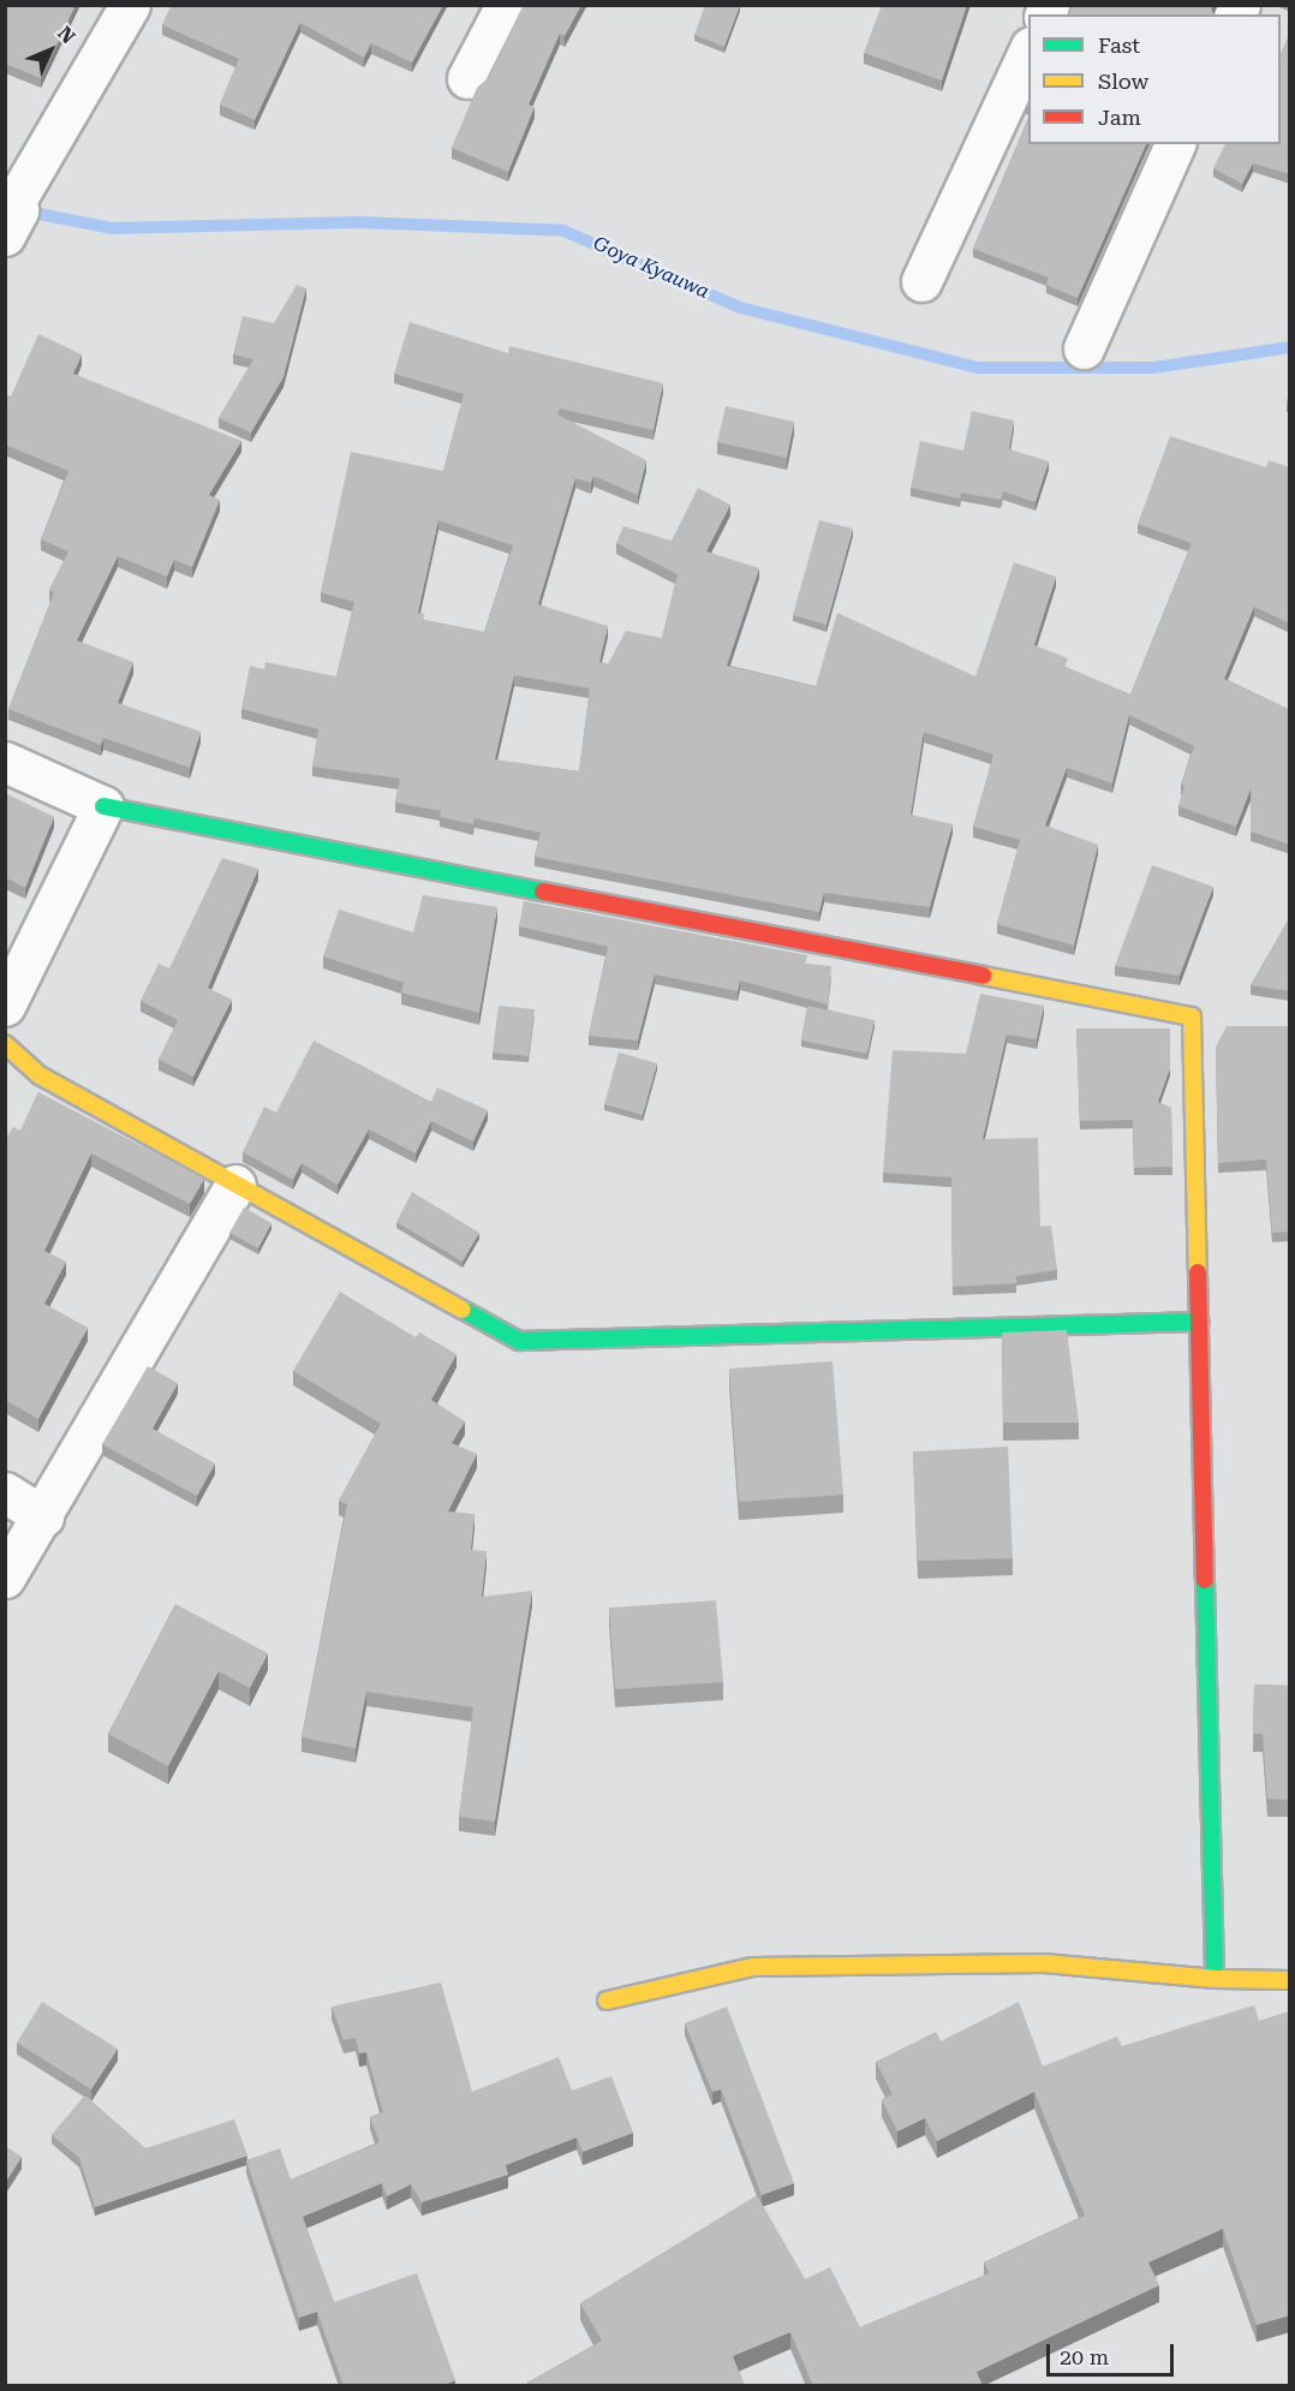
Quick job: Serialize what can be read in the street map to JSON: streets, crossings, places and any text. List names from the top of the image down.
{
  "water": ["Goya Kyauwa"],
  "legend": ["Fast", "Slow", "Jam"],
  "scale_bar": "20 m",
  "north": "top right"
}
